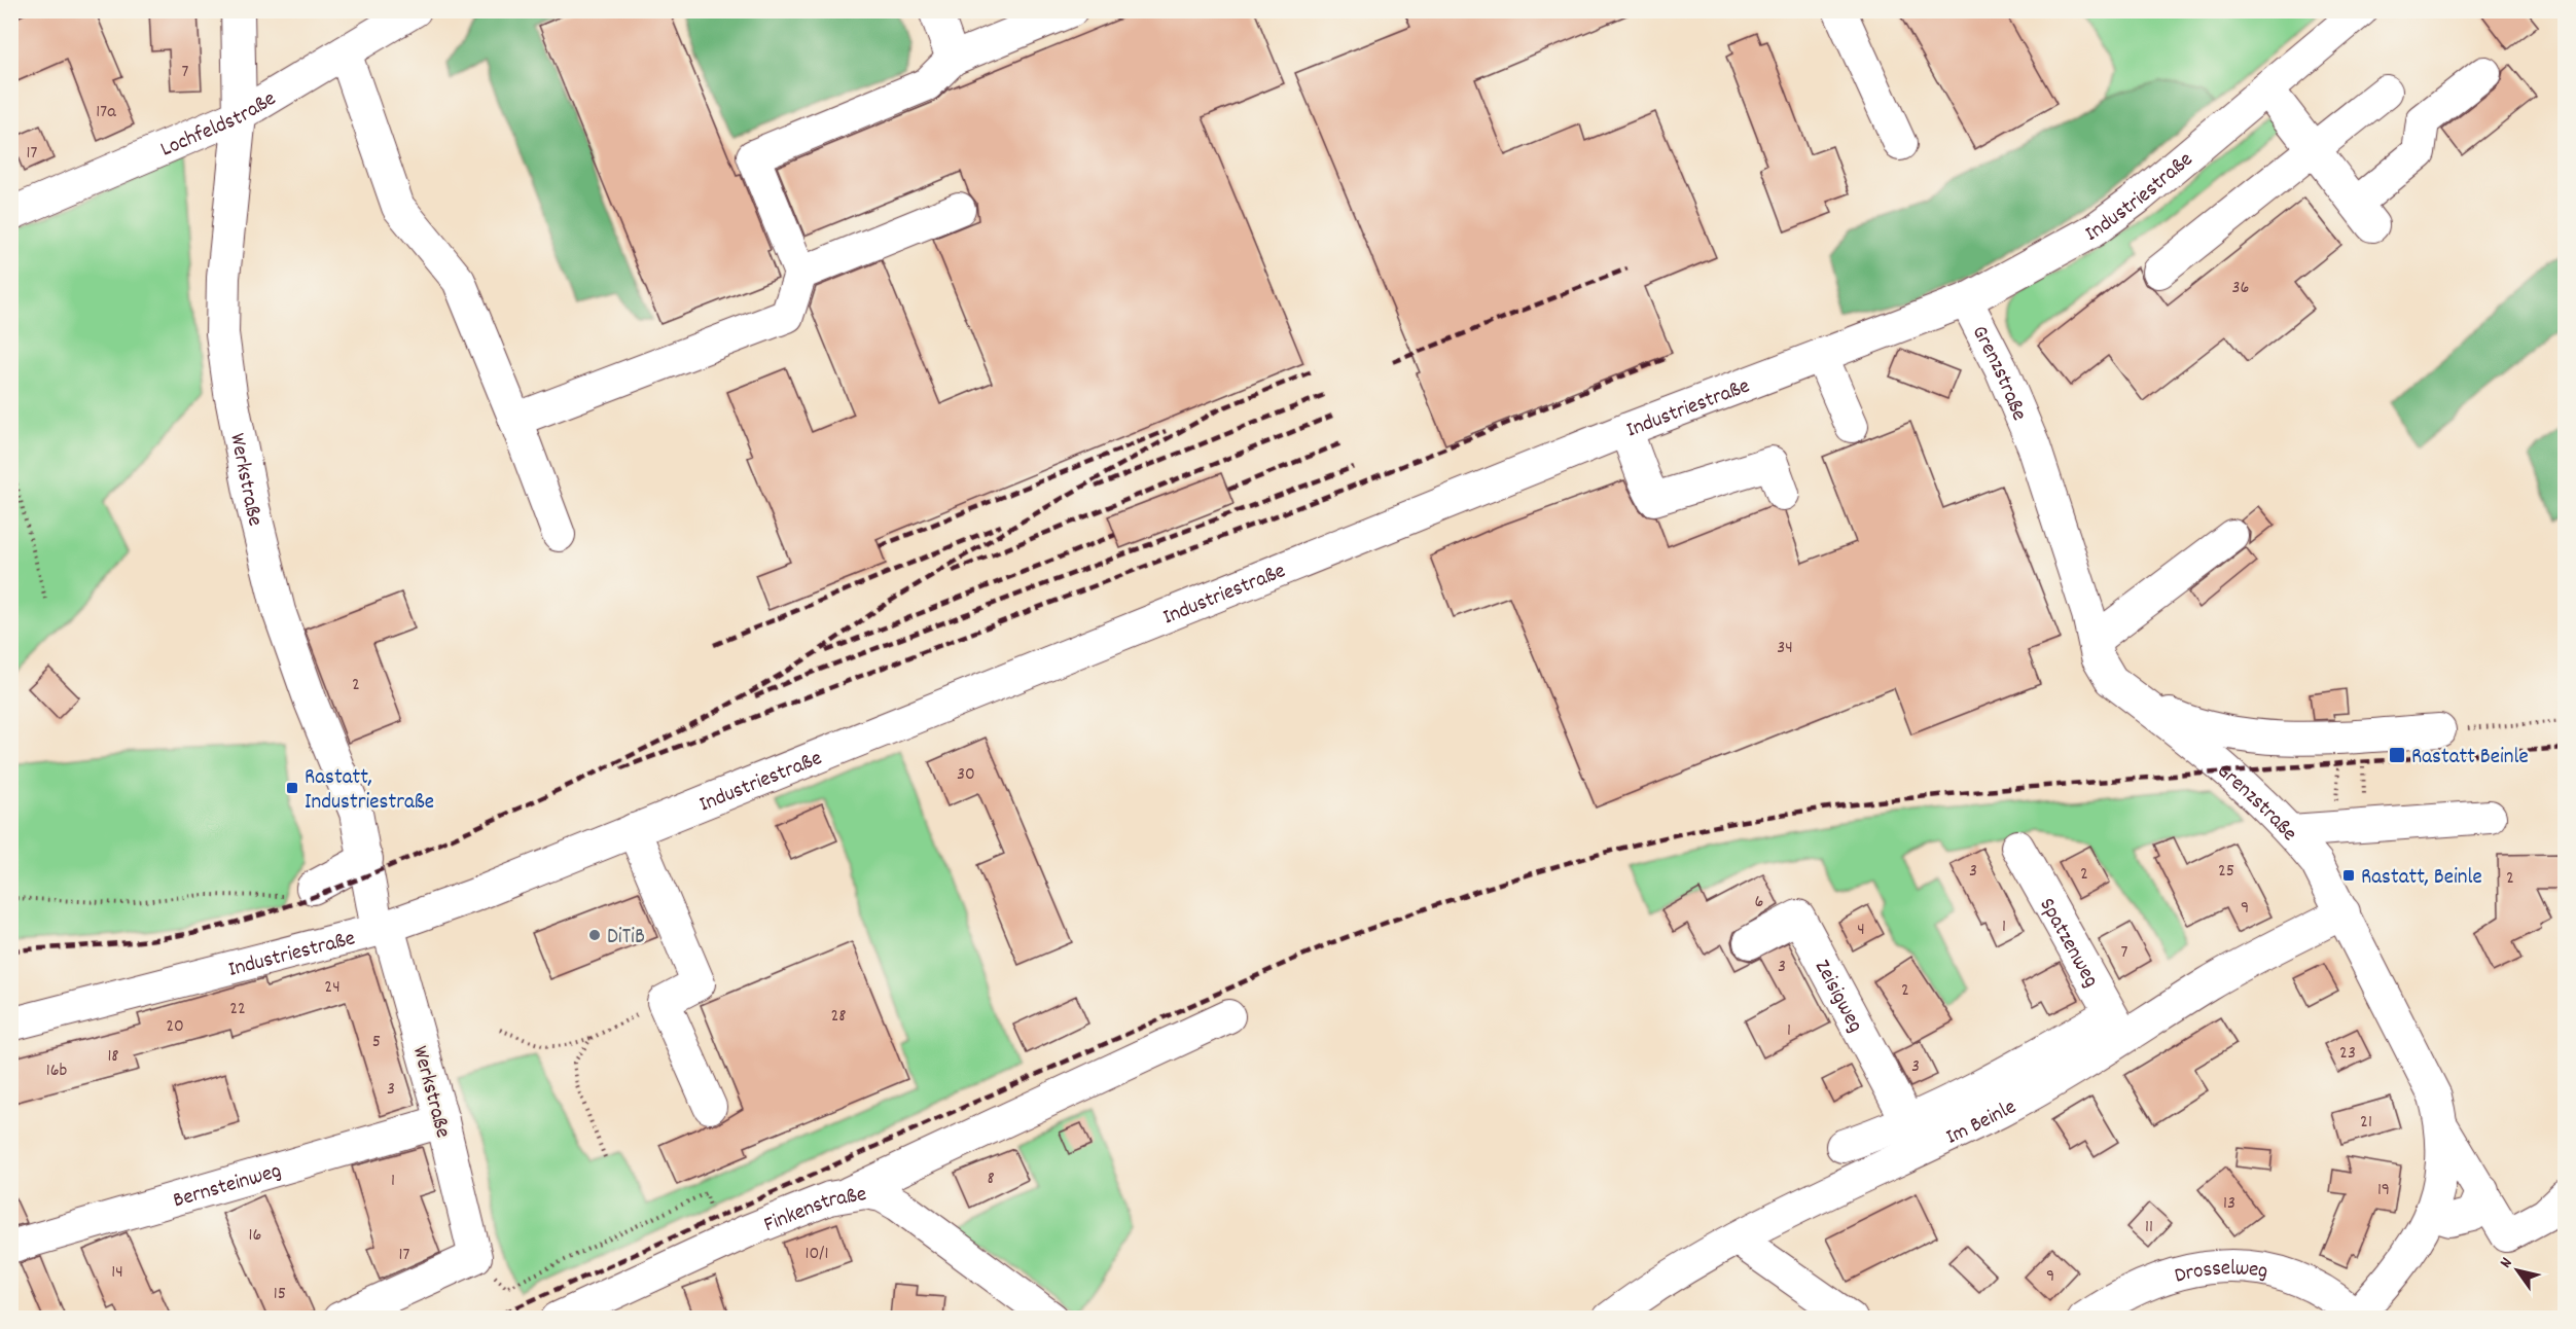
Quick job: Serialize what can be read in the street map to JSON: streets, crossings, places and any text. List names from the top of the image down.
{
  "streets": {
    "street": [
      "Lochfeldstraße",
      "Industriestraße",
      "Grenzstraße",
      "Werkstraße",
      "Spatzenweg",
      "Zeisigweg",
      "Im Beinle",
      "Bernsteinweg",
      "Finkenstraße",
      "Drosselweg"
    ]
  },
  "crossings": [
    ["Lochfeldstraße", "Werkstraße"],
    ["Industriestraße", "Grenzstraße"],
    ["Industriestraße", "Werkstraße"],
    ["Grenzstraße", "Im Beinle"],
    ["Grenzstraße", "Drosselweg"],
    ["Werkstraße", "Bernsteinweg"],
    ["Spatzenweg", "Im Beinle"],
    ["Zeisigweg", "Im Beinle"]
  ],
  "places": {
    "transit": ["Rastatt Beinle", "Rastatt, Industriestraße", "Rastatt, Beinle"],
    "other": ["DiTiB"]
  },
  "house_numbers": [
    "7",
    "17a",
    "17",
    "36",
    "34",
    "2",
    "30",
    "3",
    "25",
    "2",
    "2",
    "6",
    "9",
    "1",
    "4",
    "7",
    "3",
    "24",
    "2",
    "22",
    "28",
    "20",
    "1",
    "5",
    "23",
    "18",
    "3",
    "16b",
    "3",
    "21",
    "8",
    "1",
    "19",
    "13",
    "11",
    "16",
    "10/1",
    "17",
    "14",
    "9",
    "15"
  ],
  "north": "top left"
}
